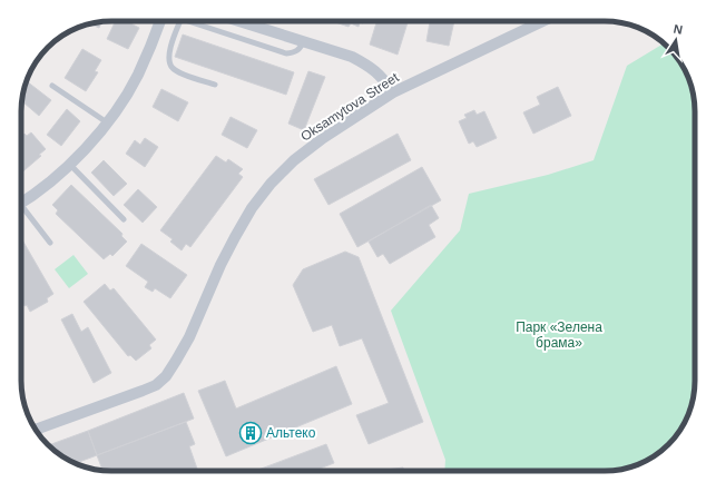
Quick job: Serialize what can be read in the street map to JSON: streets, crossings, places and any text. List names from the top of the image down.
{
  "streets": {
    "street": ["Oksamytova Street"]
  },
  "parks": ["Парк «Зелена брама»"],
  "places": {
    "building": ["Альтеко"]
  },
  "north": "top"
}
